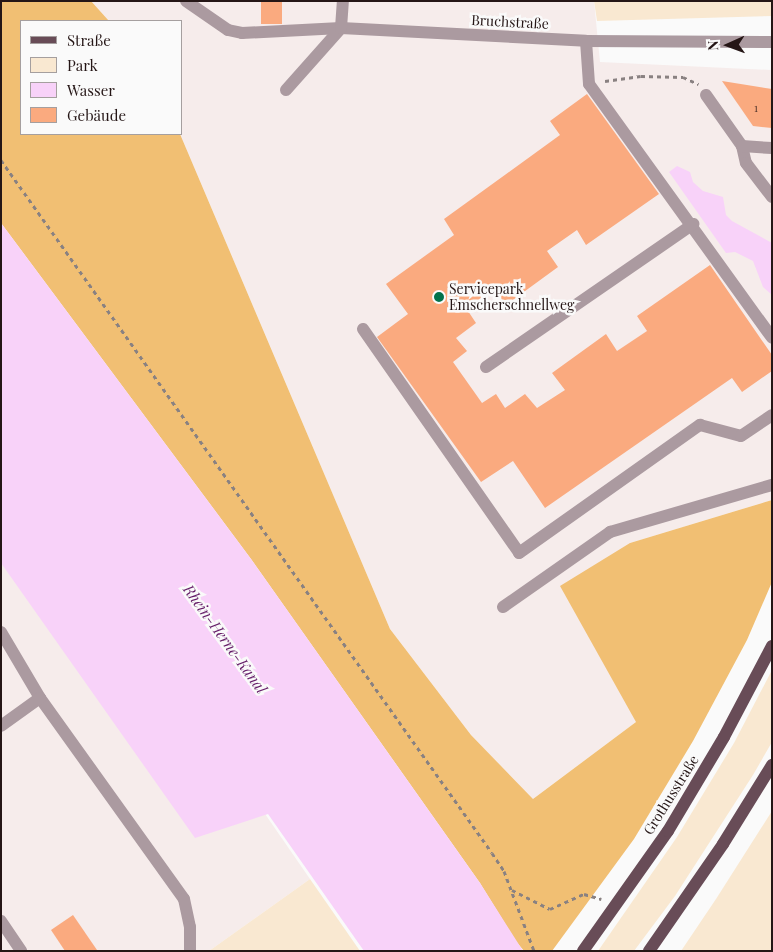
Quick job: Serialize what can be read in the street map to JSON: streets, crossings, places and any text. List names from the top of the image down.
{
  "streets": {
    "main road": ["Grothusstraße"],
    "street": ["Bruchstraße"]
  },
  "water": ["Rhein-Herne-Kanal"],
  "places": ["Servicepark Emscherschnellweg"],
  "house_numbers": ["1"],
  "legend": [
    "Straße",
    "Park",
    "Wasser",
    "Gebäude"
  ],
  "north": "left"
}
